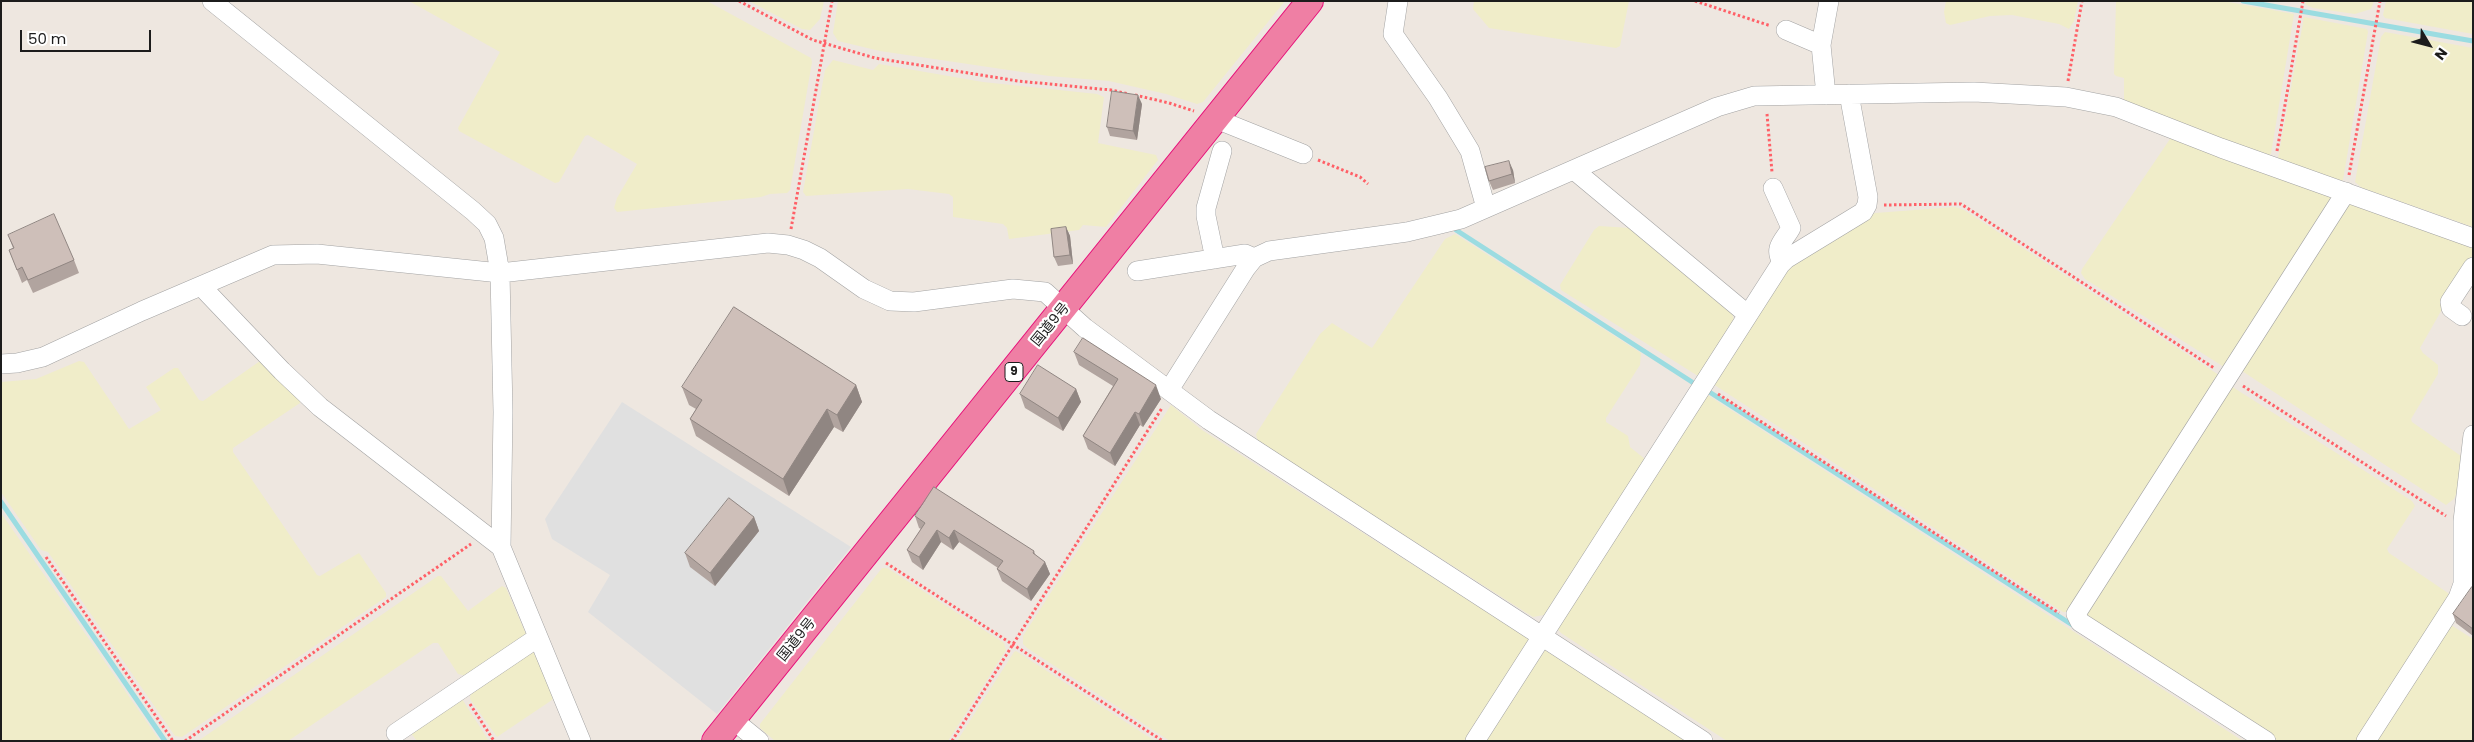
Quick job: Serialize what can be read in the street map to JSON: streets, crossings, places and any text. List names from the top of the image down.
{
  "streets": {
    "highway": ["国道9号", "9"]
  },
  "scale_bar": "50 m",
  "north": "bottom right"
}
